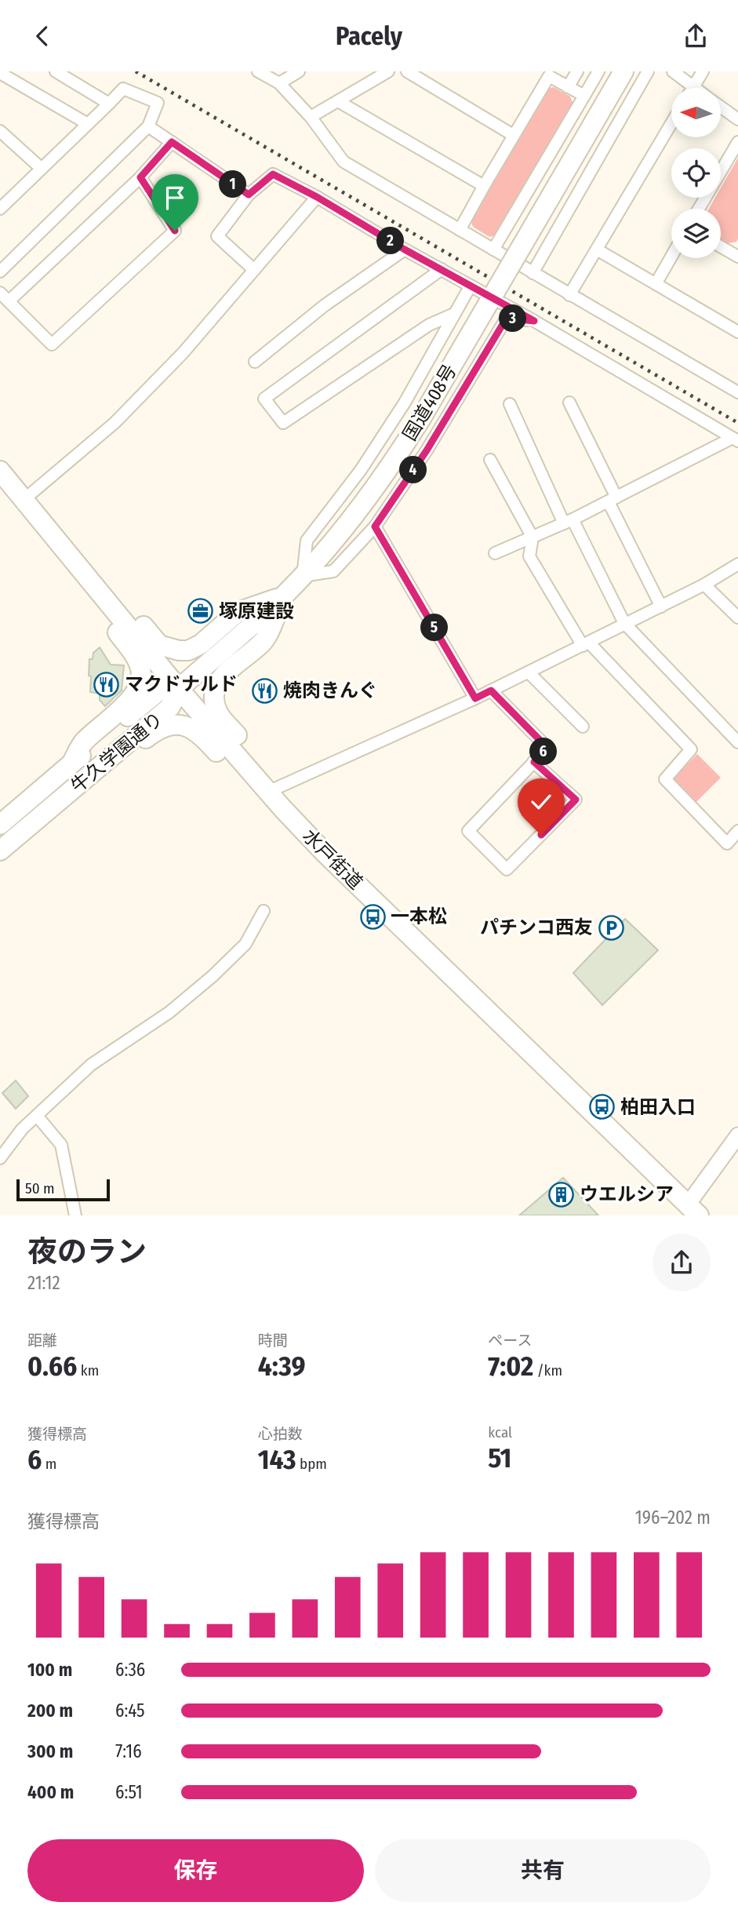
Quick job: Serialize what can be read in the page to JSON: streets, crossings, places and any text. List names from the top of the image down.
{
  "streets": {
    "highway": ["国道408号", "牛久学園通り", "水戸街道"]
  },
  "crossings": [
    ["国道408号", "牛久学園通り"],
    ["国道408号", "水戸街道"],
    ["牛久学園通り", "水戸街道"]
  ],
  "places": {
    "office": ["塚原建設"],
    "restaurant": ["マクドナルド", "焼肉きんぐ"],
    "bus stop": ["一本松", "柏田入口"],
    "parking": ["パチンコ西友"],
    "building": ["ウエルシア"]
  },
  "scale_bar": "50 m",
  "north": "left",
  "page": {
    "header": "Pacely",
    "pins": [
      "1",
      "2",
      "3",
      "4",
      "5",
      "6"
    ],
    "scale": "50 m",
    "heading": ["夜のラン", "21:12"],
    "stats": [
      ["距離", "0.66 km"],
      ["時間", "4:39"],
      ["ペース", "7:02 /km"],
      ["獲得標高", "6 m"],
      ["心拍数", "143 bpm"],
      ["kcal", "51"]
    ],
    "chart": ["獲得標高", "196–202 m"],
    "list": [
      {
        "name": "100 m",
        "note": "6:36"
      },
      {
        "name": "200 m",
        "note": "6:45"
      },
      {
        "name": "300 m",
        "note": "7:16"
      },
      {
        "name": "400 m",
        "note": "6:51"
      }
    ],
    "buttons": ["保存", "共有"]
  }
}
